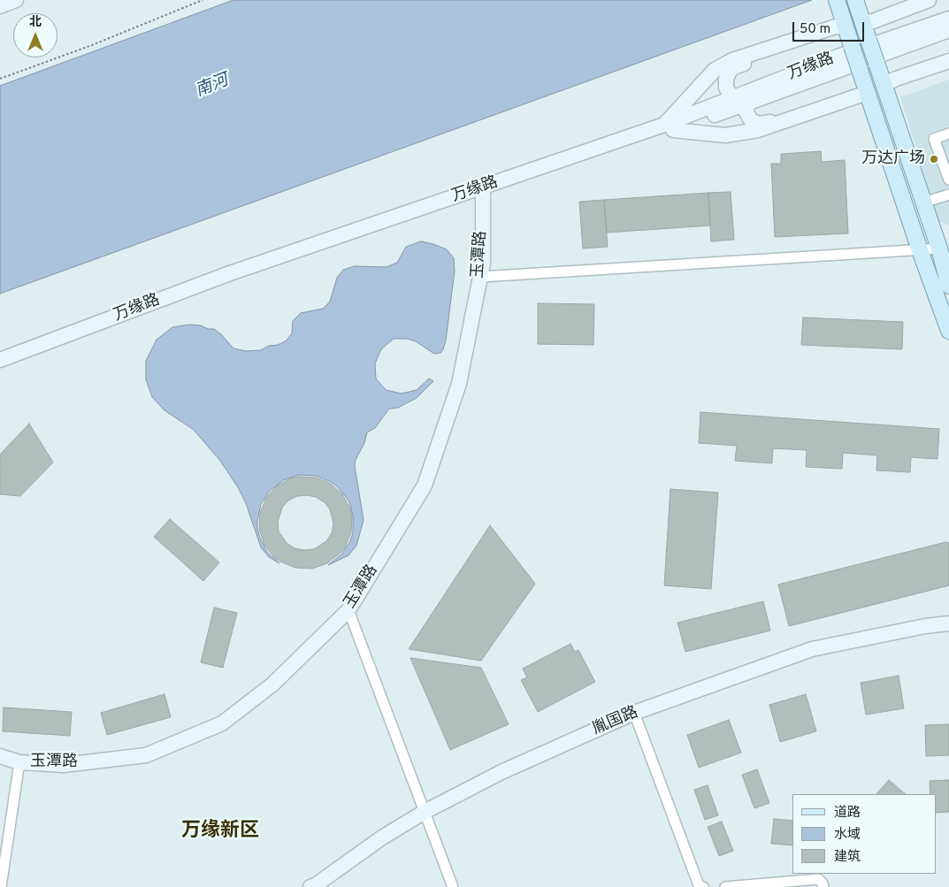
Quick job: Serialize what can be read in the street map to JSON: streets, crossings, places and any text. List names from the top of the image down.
{
  "streets": {
    "main road": ["万缘路", "玉潭路", "胤国路"]
  },
  "crossings": [
    ["万缘路", "玉潭路"]
  ],
  "districts": ["万缘新区"],
  "water": ["南河"],
  "places": ["万达广场"],
  "legend": ["道路", "水域", "建筑"],
  "scale_bar": "50 m",
  "north": "top"
}
